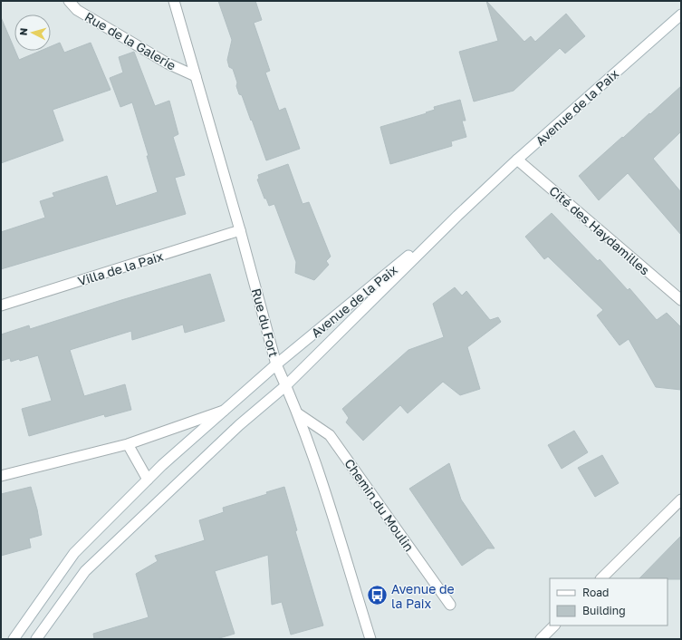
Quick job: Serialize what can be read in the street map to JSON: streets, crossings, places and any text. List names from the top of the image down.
{
  "streets": {
    "street": [
      "Rue de la Galerie",
      "Avenue de la Paix",
      "Cité des Haydamilles",
      "Villa de la Paix",
      "Rue du Fort",
      "Chemin du Moulin"
    ]
  },
  "crossings": [
    ["Rue de la Galerie", "Rue du Fort"],
    ["Avenue de la Paix", "Cité des Haydamilles"],
    ["Avenue de la Paix", "Rue du Fort"],
    ["Villa de la Paix", "Rue du Fort"],
    ["Rue du Fort", "Chemin du Moulin"]
  ],
  "places": {
    "bus stop": ["Avenue de la Paix"]
  },
  "legend": ["Road", "Building"],
  "north": "left"
}
